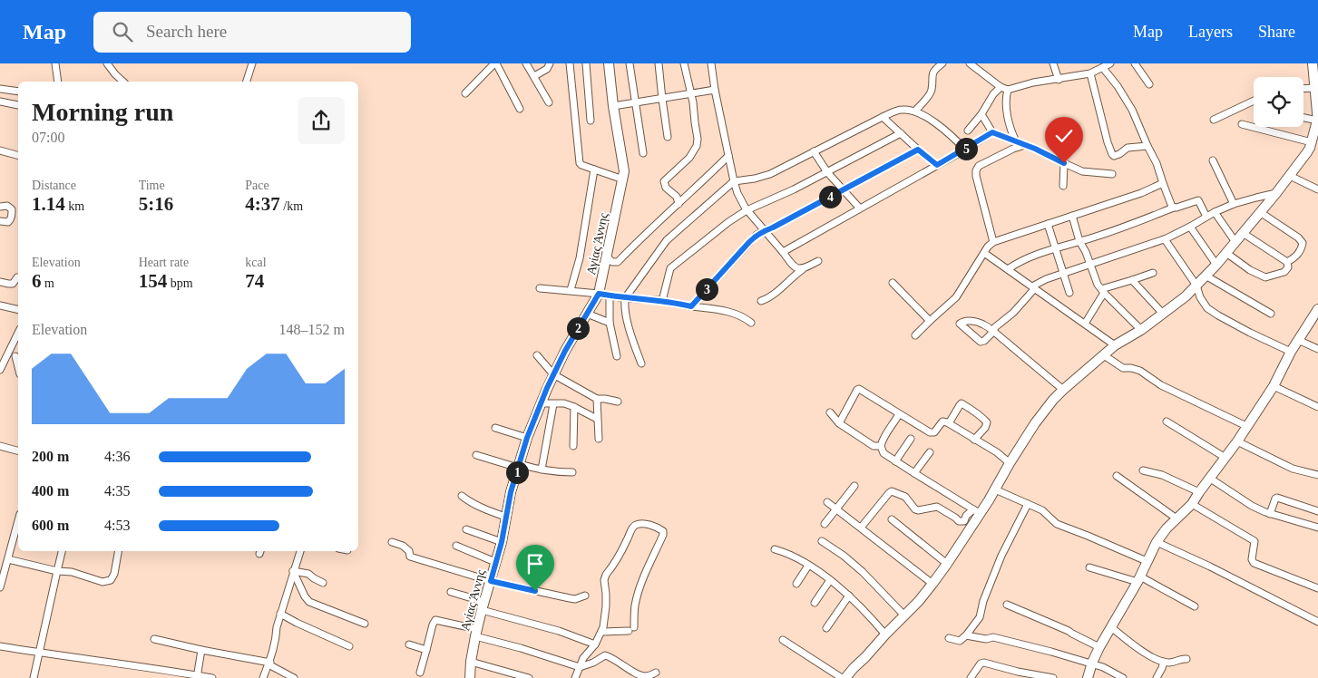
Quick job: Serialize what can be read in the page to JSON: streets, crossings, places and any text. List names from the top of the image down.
{
  "streets": {
    "street": ["Αγίας Άννης"]
  },
  "page": {
    "header": "Map",
    "search": "Search here",
    "nav": ["Map", "Layers", "Share"],
    "heading": ["Morning run", "07:00"],
    "pins": [
      "5",
      "4",
      "3",
      "2",
      "1"
    ],
    "stats": [
      ["Distance", "1.14 km"],
      ["Time", "5:16"],
      ["Pace", "4:37 /km"],
      ["Elevation", "6 m"],
      ["Heart rate", "154 bpm"],
      ["kcal", "74"]
    ],
    "chart": ["Elevation", "148–152 m"],
    "list": [
      {
        "name": "200 m",
        "note": "4:36"
      },
      {
        "name": "400 m",
        "note": "4:35"
      },
      {
        "name": "600 m",
        "note": "4:53"
      }
    ]
  }
}
